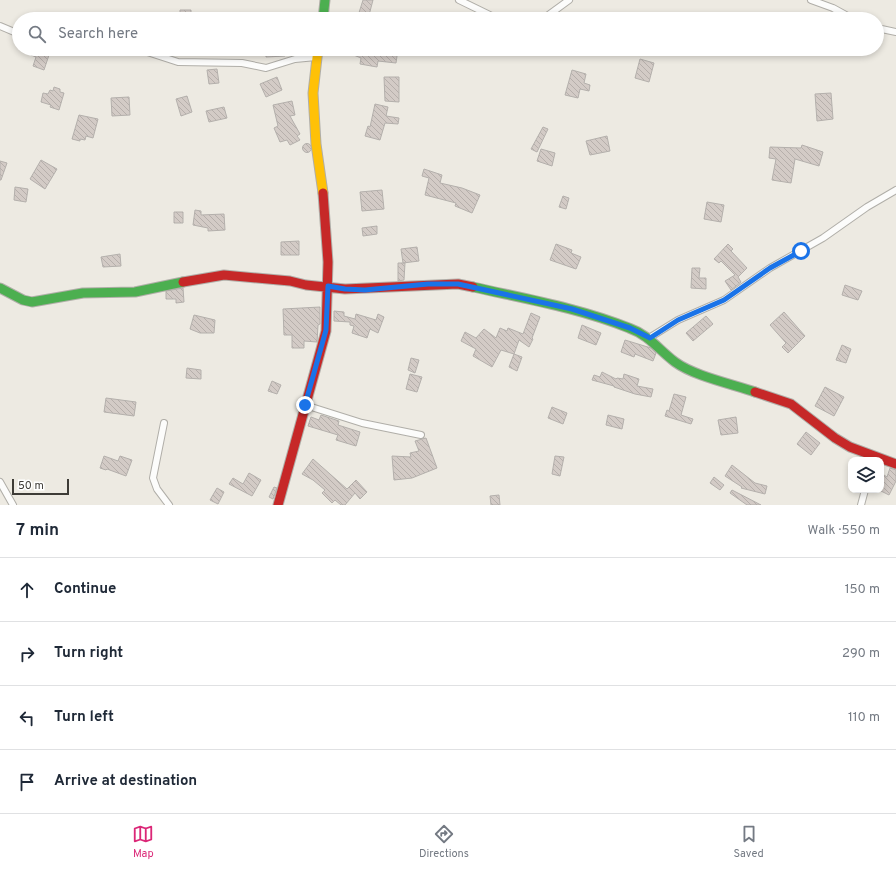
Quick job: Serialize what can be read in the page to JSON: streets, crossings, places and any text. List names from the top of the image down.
{
  "scale_bar": "50 m",
  "page": {
    "search": "Search here",
    "scale": "50 m",
    "heading": ["7 min", "Walk · 550 m"],
    "list": [
      ["Continue", "150 m"],
      ["Turn right", "290 m"],
      ["Turn left", "110 m"],
      "Arrive at destination"
    ],
    "nav": ["Map", "Directions", "Saved"]
  }
}
